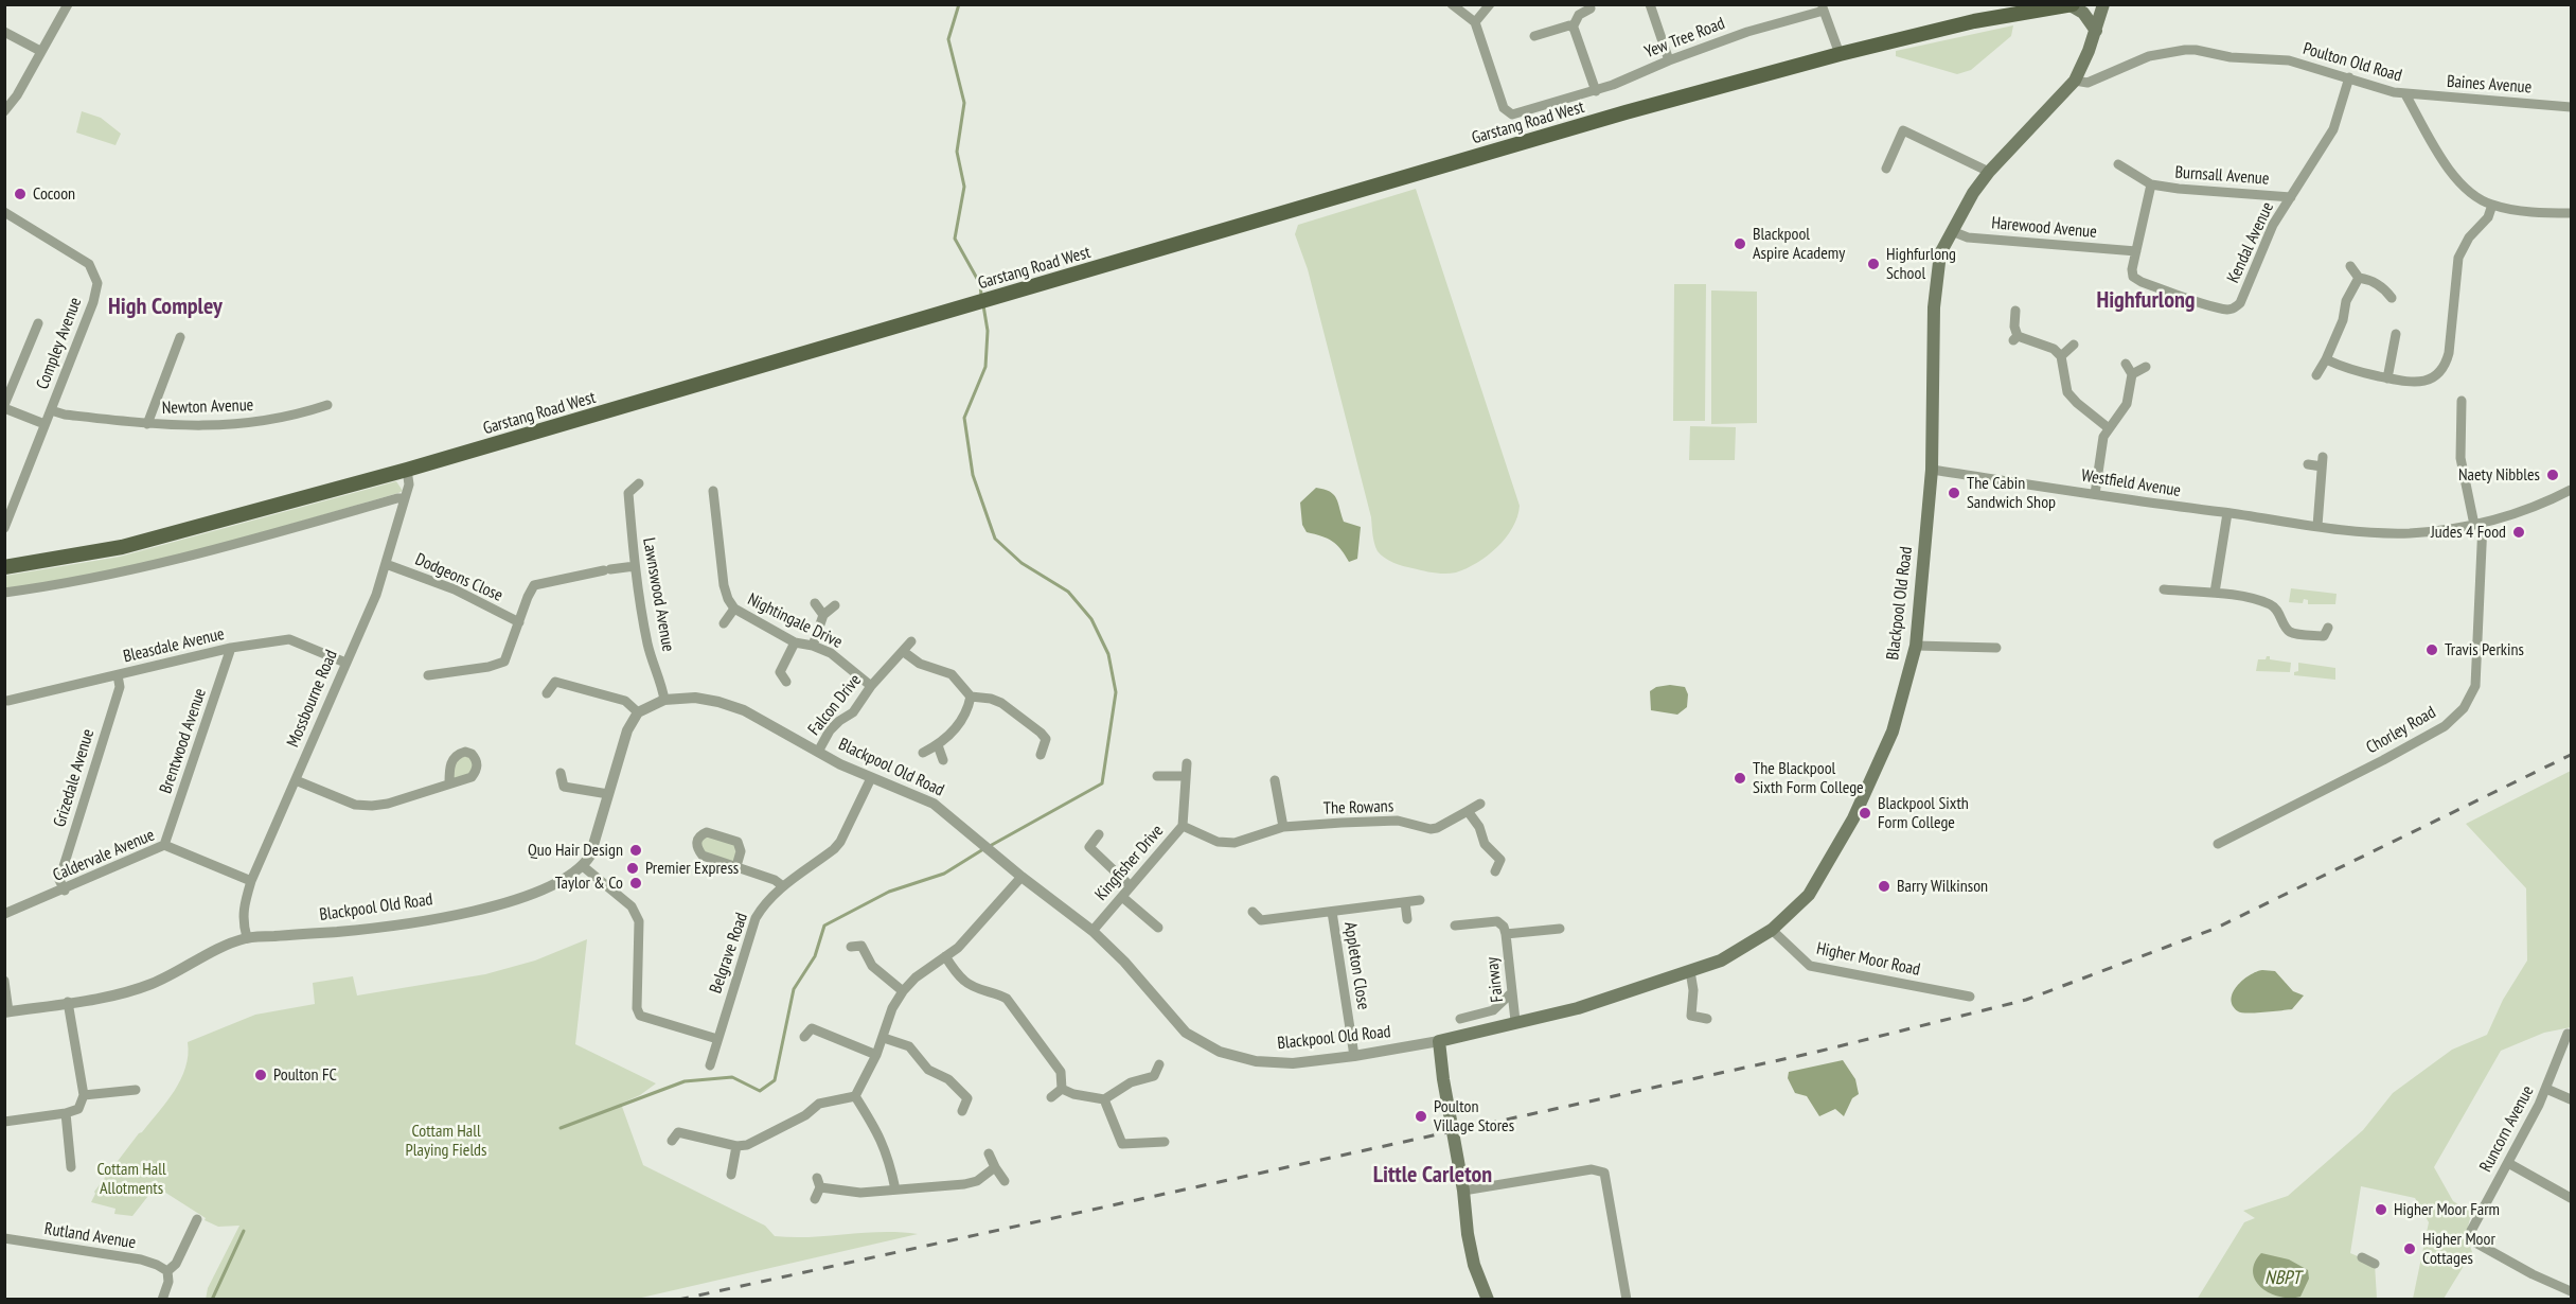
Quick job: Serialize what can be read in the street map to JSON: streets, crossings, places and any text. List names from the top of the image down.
{
  "streets": {
    "main road": ["Garstang Road West", "Blackpool Old Road"],
    "street": [
      "Yew Tree Road",
      "Poulton Old Road",
      "Baines Avenue",
      "Burnsall Avenue",
      "Harewood Avenue",
      "Kendal Avenue",
      "Compley Avenue",
      "Newton Avenue",
      "Westfield Avenue",
      "Dodgeons Close",
      "Lawnswood Avenue",
      "Nightingale Drive",
      "Bleasdale Avenue",
      "Mossbourne Road",
      "Falcon Drive",
      "Chorley Road",
      "Brentwood Avenue",
      "Grizedale Avenue",
      "The Rowans",
      "Caldervale Avenue",
      "Kingfisher Drive",
      "Belgrave Road",
      "Higher Moor Road",
      "Appleton Close",
      "Fairway",
      "Runcorn Avenue",
      "Rutland Avenue"
    ]
  },
  "crossings": [
    ["Poulton Old Road", "Baines Avenue"],
    ["Poulton Old Road", "Kendal Avenue"],
    ["Poulton Old Road", "Blackpool Old Road"],
    ["Garstang Road West", "Mossbourne Road"],
    ["Burnsall Avenue", "Kendal Avenue"],
    ["Harewood Avenue", "Kendal Avenue"],
    ["Harewood Avenue", "Blackpool Old Road"],
    ["Compley Avenue", "Newton Avenue"],
    ["Westfield Avenue", "Blackpool Old Road"],
    ["Westfield Avenue", "Chorley Road"],
    ["Dodgeons Close", "Lawnswood Avenue"],
    ["Dodgeons Close", "Mossbourne Road"],
    ["Lawnswood Avenue", "Blackpool Old Road"],
    ["Blackpool Old Road", "Mossbourne Road"],
    ["Blackpool Old Road", "Falcon Drive"],
    ["Blackpool Old Road", "Kingfisher Drive"],
    ["Blackpool Old Road", "Belgrave Road"],
    ["Blackpool Old Road", "Higher Moor Road"],
    ["Blackpool Old Road", "Appleton Close"],
    ["Blackpool Old Road", "Fairway"],
    ["Nightingale Drive", "Falcon Drive"],
    ["Bleasdale Avenue", "Mossbourne Road"],
    ["Bleasdale Avenue", "Brentwood Avenue"],
    ["Bleasdale Avenue", "Grizedale Avenue"],
    ["Mossbourne Road", "Caldervale Avenue"],
    ["Brentwood Avenue", "Caldervale Avenue"],
    ["Grizedale Avenue", "Caldervale Avenue"],
    ["The Rowans", "Kingfisher Drive"]
  ],
  "districts": ["Highfurlong", "High Compley", "Little Carleton"],
  "water": ["NBPT"],
  "parks": ["Cottam Hall Playing Fields", "Cottam Hall Allotments"],
  "places": [
    "Cocoon",
    "Blackpool Aspire Academy",
    "Highfurlong School",
    "Naety Nibbles",
    "The Cabin Sandwich Shop",
    "Judes 4 Food",
    "Travis Perkins",
    "The Blackpool Sixth Form College",
    "Blackpool Sixth Form College",
    "Quo Hair Design",
    "Premier Express",
    "Taylor & Co",
    "Barry Wilkinson",
    "Poulton FC",
    "Poulton Village Stores",
    "Higher Moor Farm",
    "Higher Moor Cottages"
  ]
}
